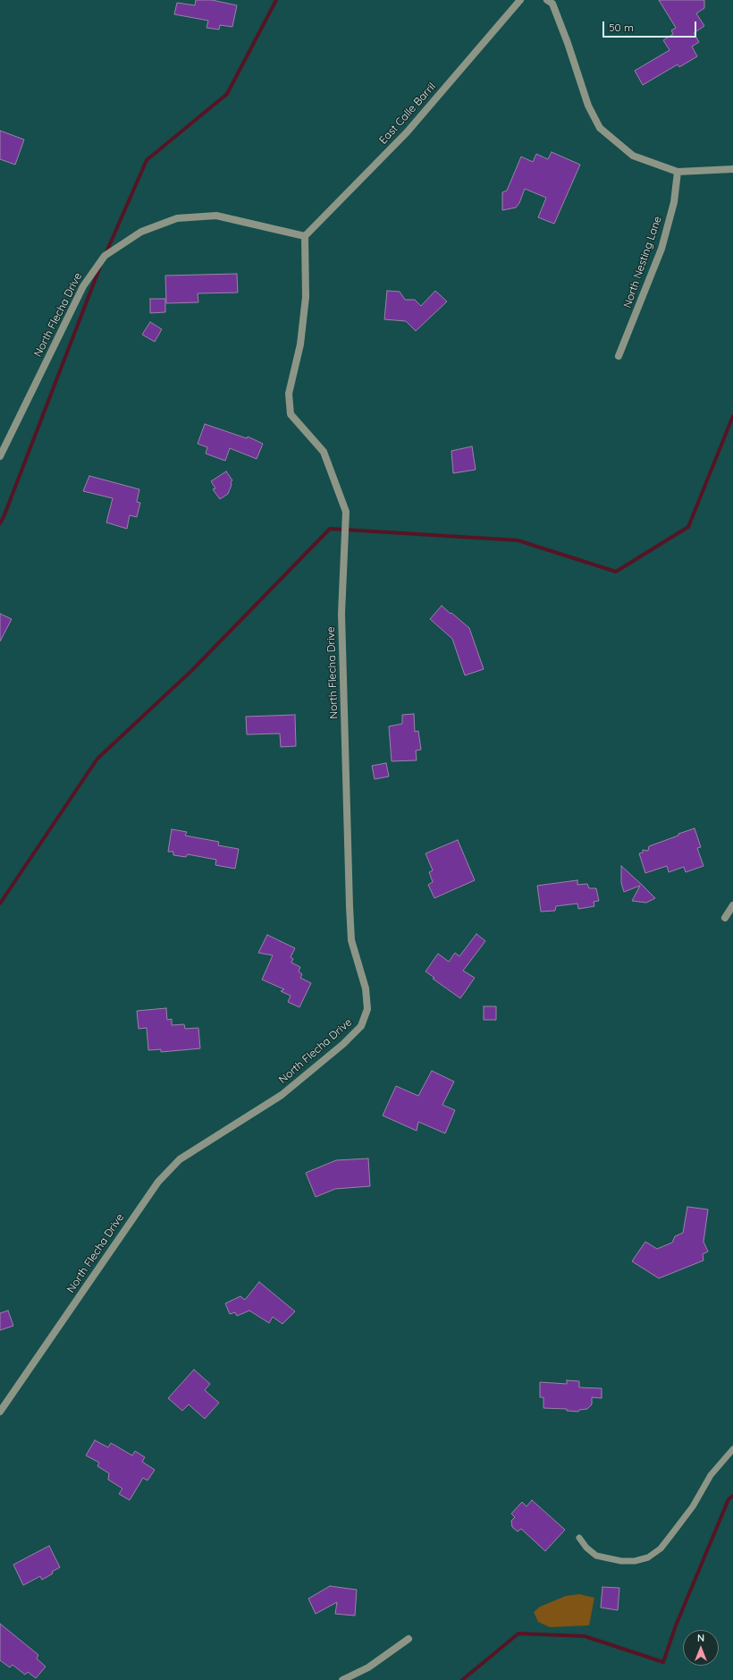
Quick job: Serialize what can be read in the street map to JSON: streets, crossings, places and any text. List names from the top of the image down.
{
  "streets": {
    "street": ["East Calle Barril", "North Nesting Lane", "North Flecha Drive"]
  },
  "crossings": [
    ["East Calle Barril", "North Flecha Drive"]
  ],
  "scale_bar": "50 m",
  "north": "top"
}
